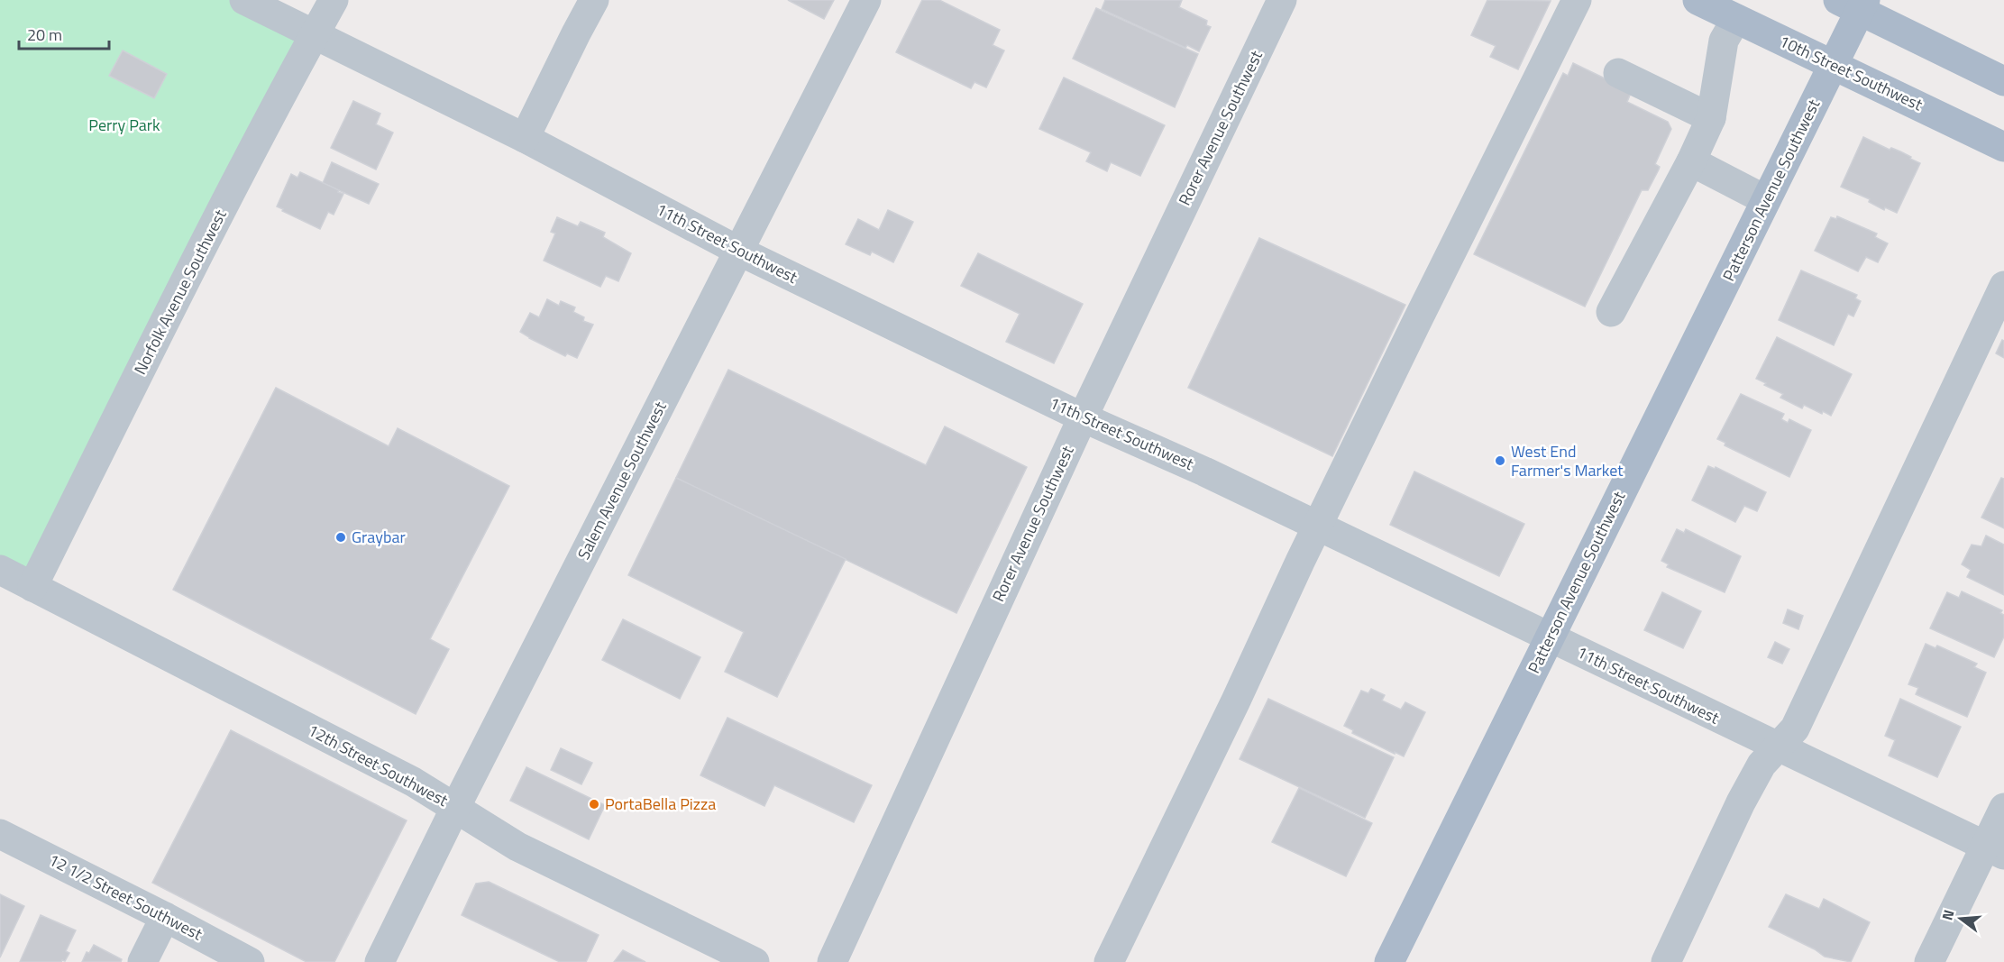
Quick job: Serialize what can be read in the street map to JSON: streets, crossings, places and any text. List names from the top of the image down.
{
  "streets": {
    "main road": ["10th Street Southwest", "Patterson Avenue Southwest"],
    "street": [
      "Rorer Avenue Southwest",
      "11th Street Southwest",
      "Norfolk Avenue Southwest",
      "Salem Avenue Southwest",
      "12th Street Southwest",
      "12 1/2 Street Southwest"
    ]
  },
  "crossings": [
    ["10th Street Southwest", "Patterson Avenue Southwest"],
    ["Rorer Avenue Southwest", "11th Street Southwest"],
    ["Patterson Avenue Southwest", "11th Street Southwest"],
    ["11th Street Southwest", "Norfolk Avenue Southwest"],
    ["11th Street Southwest", "Salem Avenue Southwest"],
    ["Norfolk Avenue Southwest", "12th Street Southwest"],
    ["Salem Avenue Southwest", "12th Street Southwest"]
  ],
  "parks": ["Perry Park"],
  "places": ["West End Farmer's Market", "Graybar", "PortaBella Pizza"],
  "scale_bar": "20 m",
  "north": "left"
}
